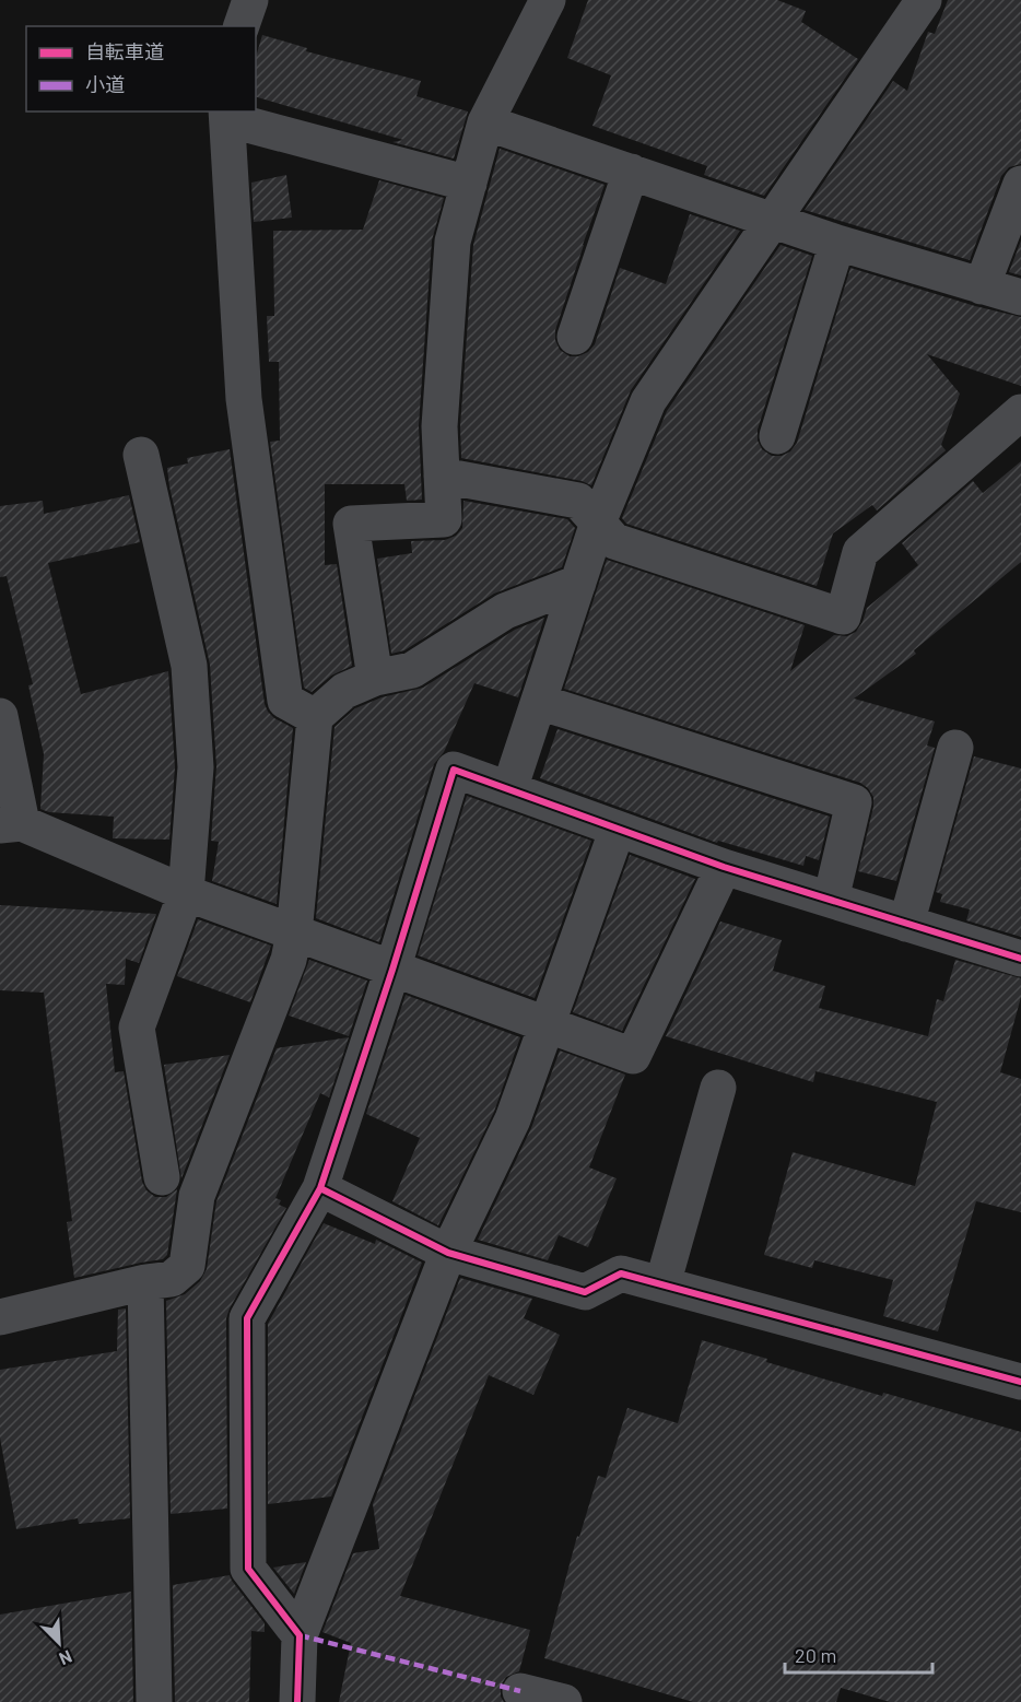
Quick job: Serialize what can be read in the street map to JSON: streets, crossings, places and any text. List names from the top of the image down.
{
  "legend": ["自転車道", "小道"],
  "scale_bar": "20 m",
  "north": "bottom right"
}
